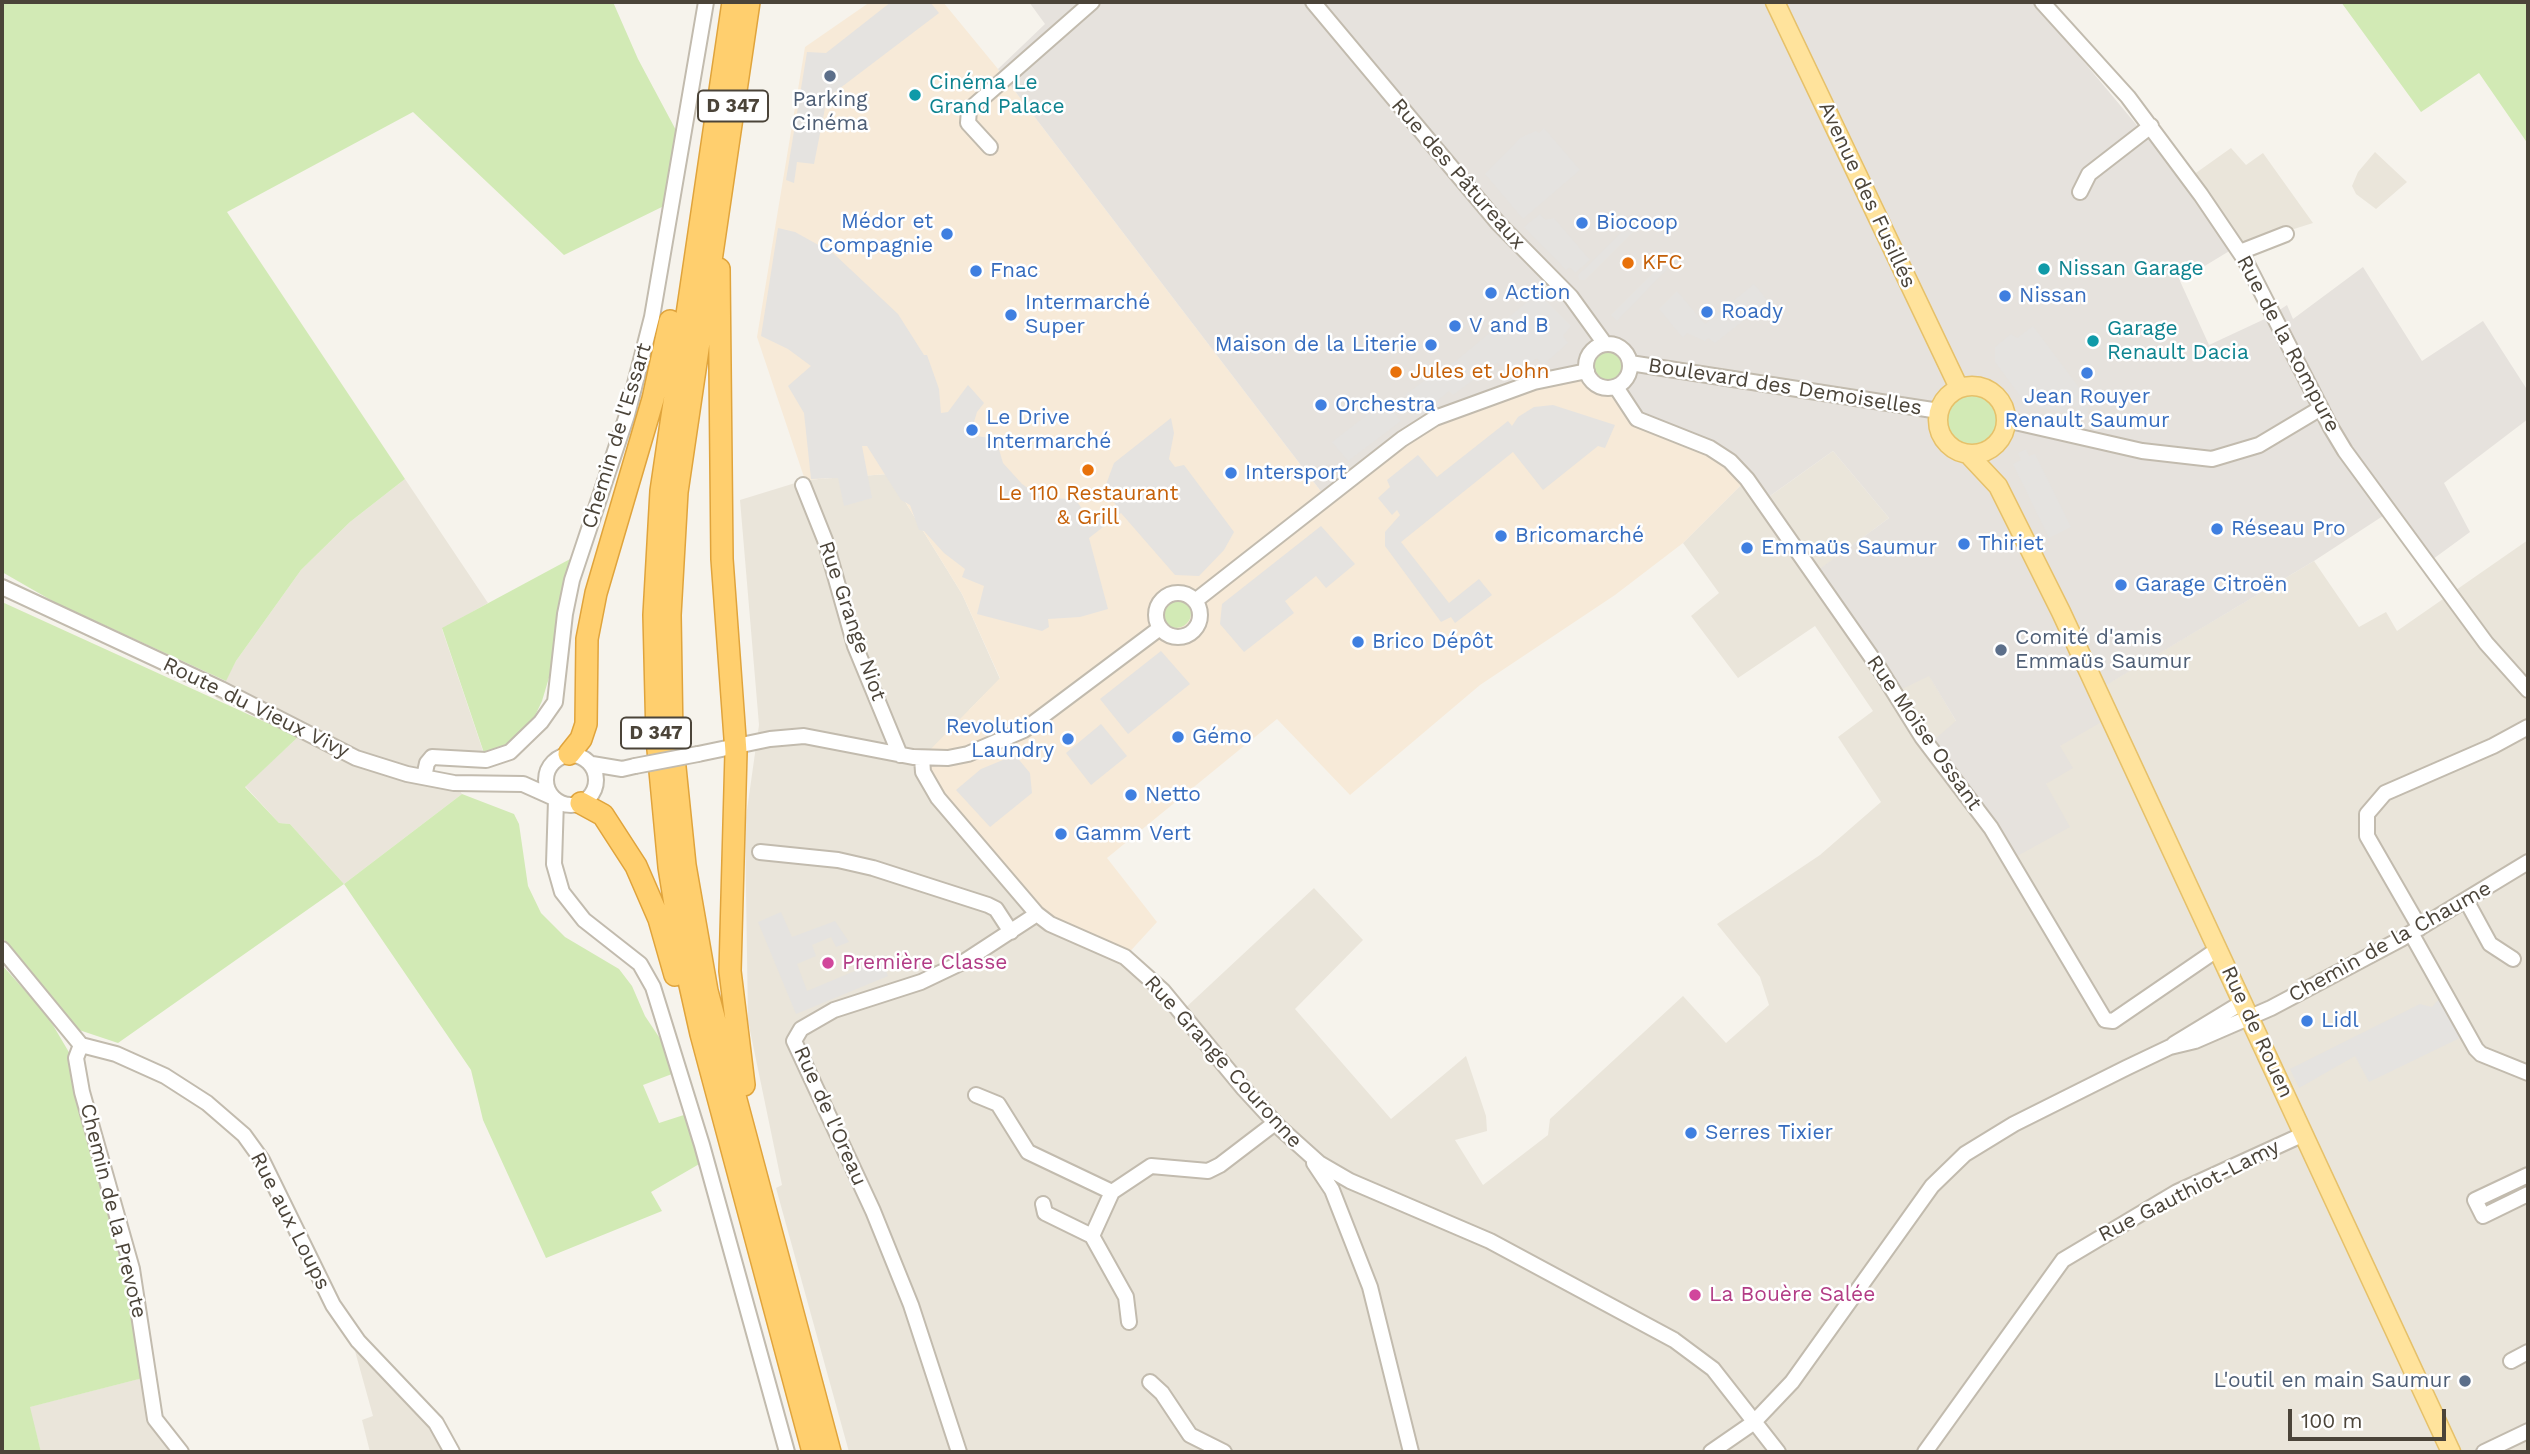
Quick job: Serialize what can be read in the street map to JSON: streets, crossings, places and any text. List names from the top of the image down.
{
  "streets": {
    "highway": ["D 347"],
    "main road": ["Avenue des Fusillés", "Rue de Rouen"],
    "street": [
      "Rue des Pâtureaux",
      "Rue de la Rompure",
      "Boulevard des Demoiselles",
      "Chemin de l'Essart",
      "Rue Grange Niot",
      "Route du Vieux Vivy",
      "Rue Moïse Ossant",
      "Chemin de la Chaume",
      "Rue Grange Couronne",
      "Rue de l'Oreau",
      "Rue Gauthiot-Lamy",
      "Chemin de la Prevote",
      "Rue aux Loups"
    ]
  },
  "crossings": [
    ["Rue des Pâtureaux", "Boulevard des Demoiselles"],
    ["Rue des Pâtureaux", "Rue Moïse Ossant"],
    ["Avenue des Fusillés", "Boulevard des Demoiselles"],
    ["Avenue des Fusillés", "Rue de Rouen"],
    ["Boulevard des Demoiselles", "Rue Moïse Ossant"],
    ["Boulevard des Demoiselles", "Rue de Rouen"],
    ["Chemin de l'Essart", "Route du Vieux Vivy"],
    ["Rue Moïse Ossant", "Rue de Rouen"],
    ["Chemin de la Chaume", "Rue de Rouen"],
    ["Chemin de la Chaume", "Rue Grange Couronne"],
    ["Rue de Rouen", "Rue Gauthiot-Lamy"],
    ["Rue Grange Couronne", "Rue de l'Oreau"],
    ["Chemin de la Prevote", "Rue aux Loups"]
  ],
  "places": [
    "Parking Cinéma",
    "Cinéma Le Grand Palace",
    "Biocoop",
    "Médor et Compagnie",
    "KFC",
    "Nissan Garage",
    "Fnac",
    "Action",
    "Nissan",
    "Roady",
    "Intermarché Super",
    "V and B",
    "Garage Renault Dacia",
    "Maison de la Literie",
    "Jules et John",
    "Jean Rouyer Renault Saumur",
    "Orchestra",
    "Le Drive Intermarché",
    "Le 110 Restaurant & Grill",
    "Intersport",
    "Réseau Pro",
    "Bricomarché",
    "Thiriet",
    "Emmaüs Saumur",
    "Garage Citroën",
    "Brico Dépôt",
    "Comité d'amis Emmaüs Saumur",
    "Gémo",
    "Revolution Laundry",
    "Netto",
    "Gamm Vert",
    "Première Classe",
    "Lidl",
    "Serres Tixier",
    "La Bouère Salée",
    "L'outil en main Saumur"
  ],
  "scale_bar": "100 m"
}
